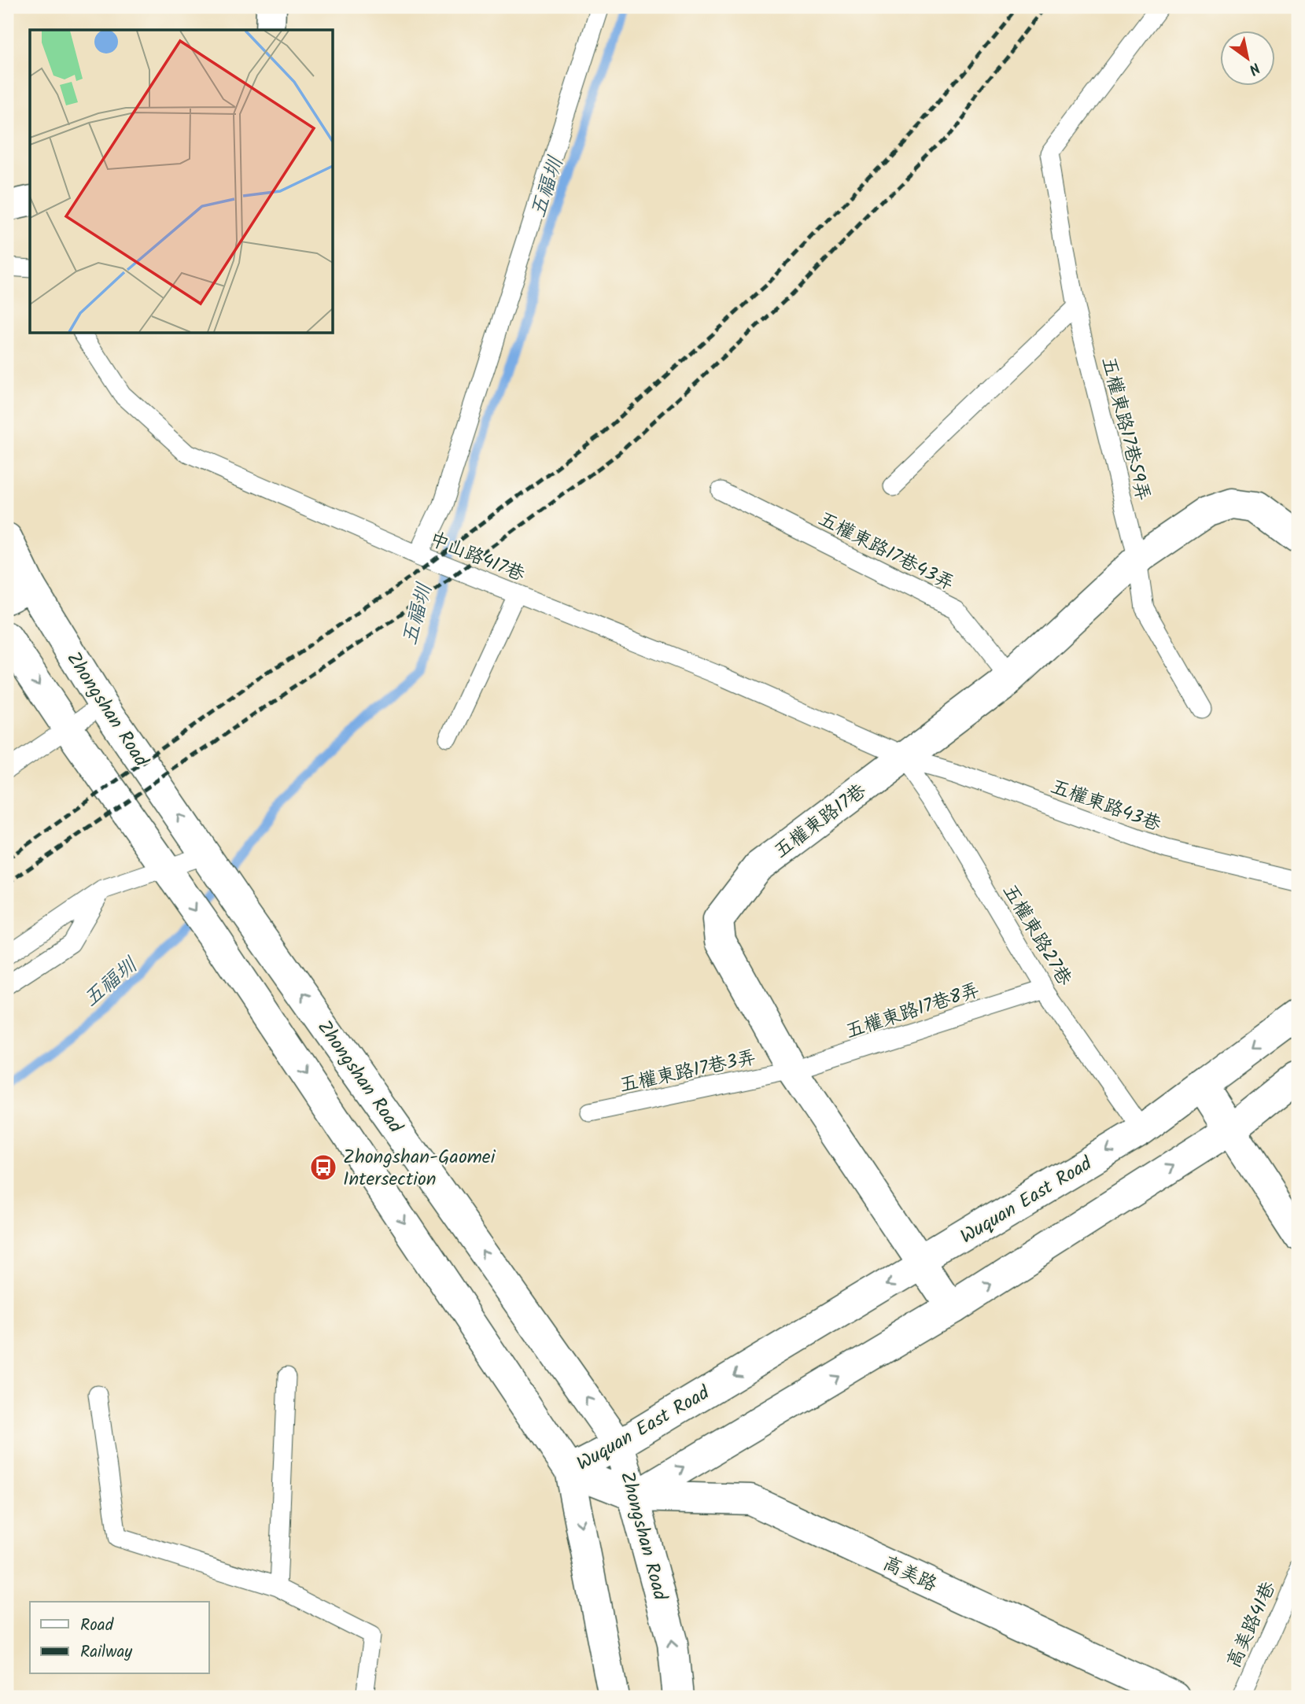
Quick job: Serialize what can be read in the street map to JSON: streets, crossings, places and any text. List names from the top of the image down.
{
  "streets": {
    "street": [
      "Zhongshan Road",
      "五權東路17巷",
      "Wuquan East Road",
      "高美路"
    ],
    "lane": [
      "五權東路17巷59弄",
      "五權東路17巷43弄",
      "中山路417巷",
      "五權東路43巷",
      "五權東路27巷",
      "五權東路17巷8弄",
      "五權東路17巷3弄",
      "高美路41巷"
    ]
  },
  "crossings": [
    ["五權東路17巷59弄", "五權東路17巷"],
    ["五權東路17巷43弄", "五權東路17巷"],
    ["中山路417巷", "五權東路43巷"],
    ["中山路417巷", "五權東路17巷"],
    ["中山路417巷", "五權東路27巷"],
    ["Zhongshan Road", "Wuquan East Road"],
    ["Zhongshan Road", "高美路"],
    ["五權東路43巷", "五權東路17巷"],
    ["五權東路43巷", "五權東路27巷"],
    ["五權東路17巷", "五權東路27巷"],
    ["五權東路17巷", "五權東路17巷8弄"],
    ["五權東路17巷", "五權東路17巷3弄"],
    ["五權東路17巷", "Wuquan East Road"],
    ["五權東路27巷", "五權東路17巷8弄"],
    ["五權東路27巷", "Wuquan East Road"],
    ["五權東路17巷8弄", "五權東路17巷3弄"],
    ["Wuquan East Road", "高美路"]
  ],
  "water": ["五福圳"],
  "places": {
    "bus stop": ["Zhongshan-Gaomei Intersection"]
  },
  "legend": ["Road", "Railway"],
  "north": "bottom right"
}
